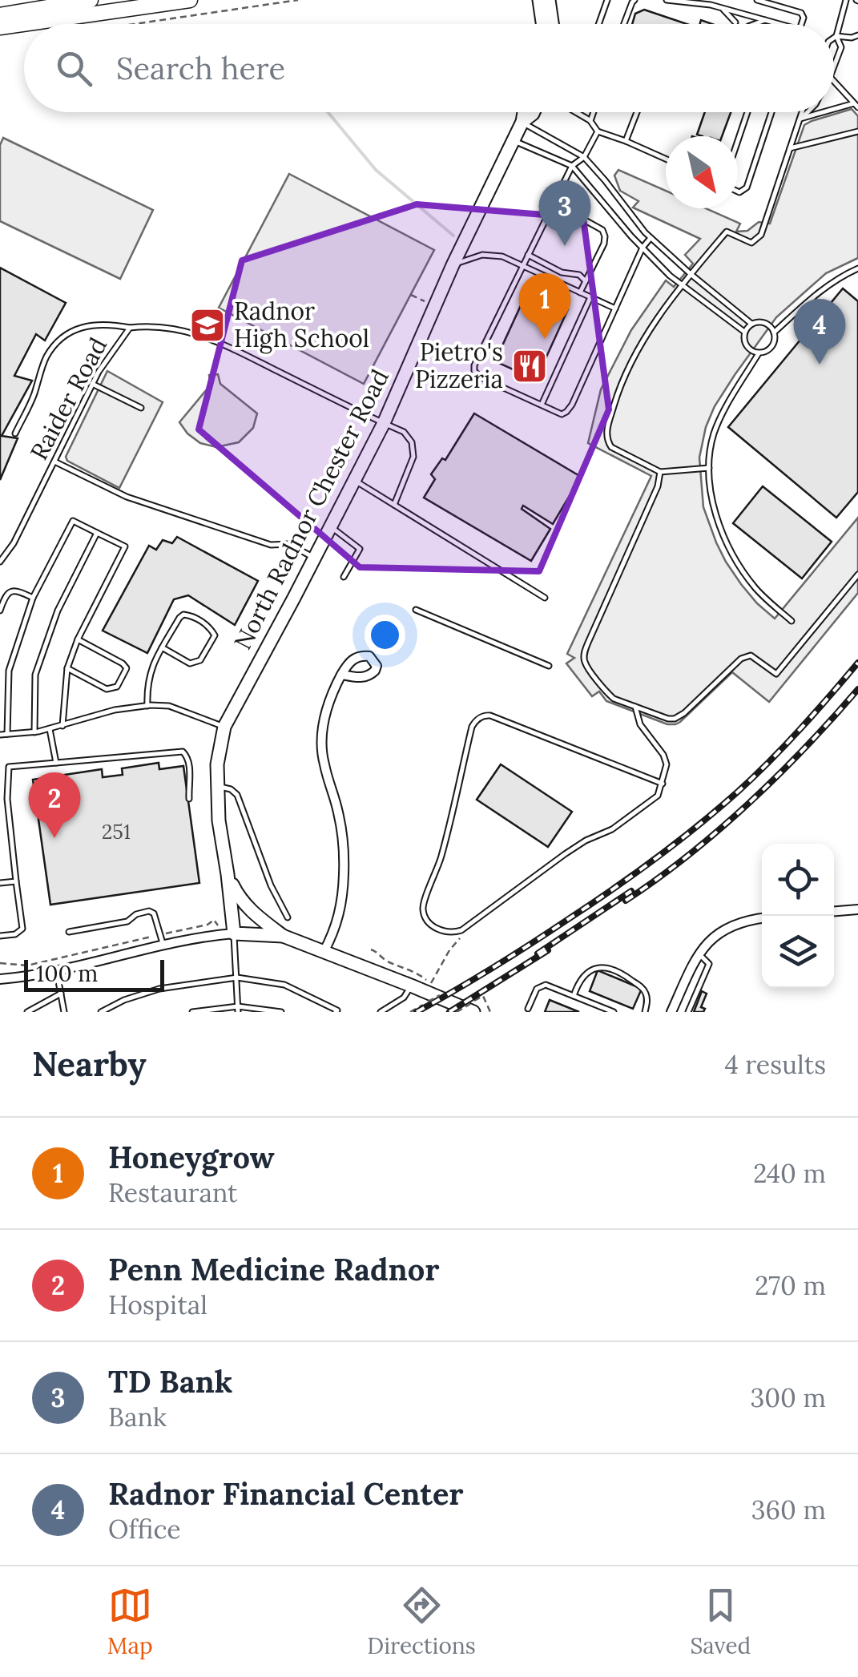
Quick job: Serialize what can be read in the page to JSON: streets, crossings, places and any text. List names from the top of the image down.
{
  "streets": {
    "main road": ["North Radnor Chester Road"],
    "lane": ["Raider Road"]
  },
  "crossings": [
    ["Raider Road", "North Radnor Chester Road"]
  ],
  "places": {
    "school or university": ["Radnor High School"],
    "restaurant": ["Pietro's Pizzeria"]
  },
  "house_numbers": ["251"],
  "scale_bar": "100 m",
  "north": "bottom right",
  "page": {
    "search": "Search here",
    "pins": [
      "3",
      "1",
      "4",
      "2"
    ],
    "scale": "100 m",
    "heading": ["Nearby", "4 results"],
    "list": [
      {
        "mark": "1",
        "name": "Honeygrow",
        "note": "Restaurant",
        "value": "240 m"
      },
      {
        "mark": "2",
        "name": "Penn Medicine Radnor",
        "note": "Hospital",
        "value": "270 m"
      },
      {
        "mark": "3",
        "name": "TD Bank",
        "note": "Bank",
        "value": "300 m"
      },
      {
        "mark": "4",
        "name": "Radnor Financial Center",
        "note": "Office",
        "value": "360 m"
      }
    ],
    "nav": ["Map", "Directions", "Saved"]
  }
}
